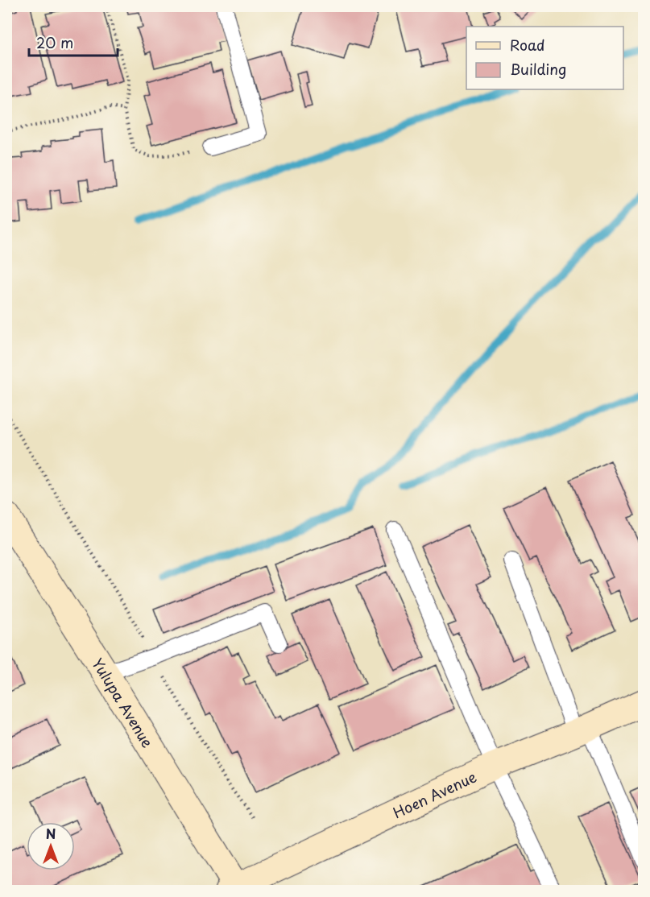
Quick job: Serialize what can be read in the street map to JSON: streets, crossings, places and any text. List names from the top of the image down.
{
  "streets": {
    "street": ["Yulupa Avenue", "Hoen Avenue"]
  },
  "crossings": [
    ["Yulupa Avenue", "Hoen Avenue"]
  ],
  "legend": ["Road", "Building"],
  "scale_bar": "20 m",
  "north": "top"
}
